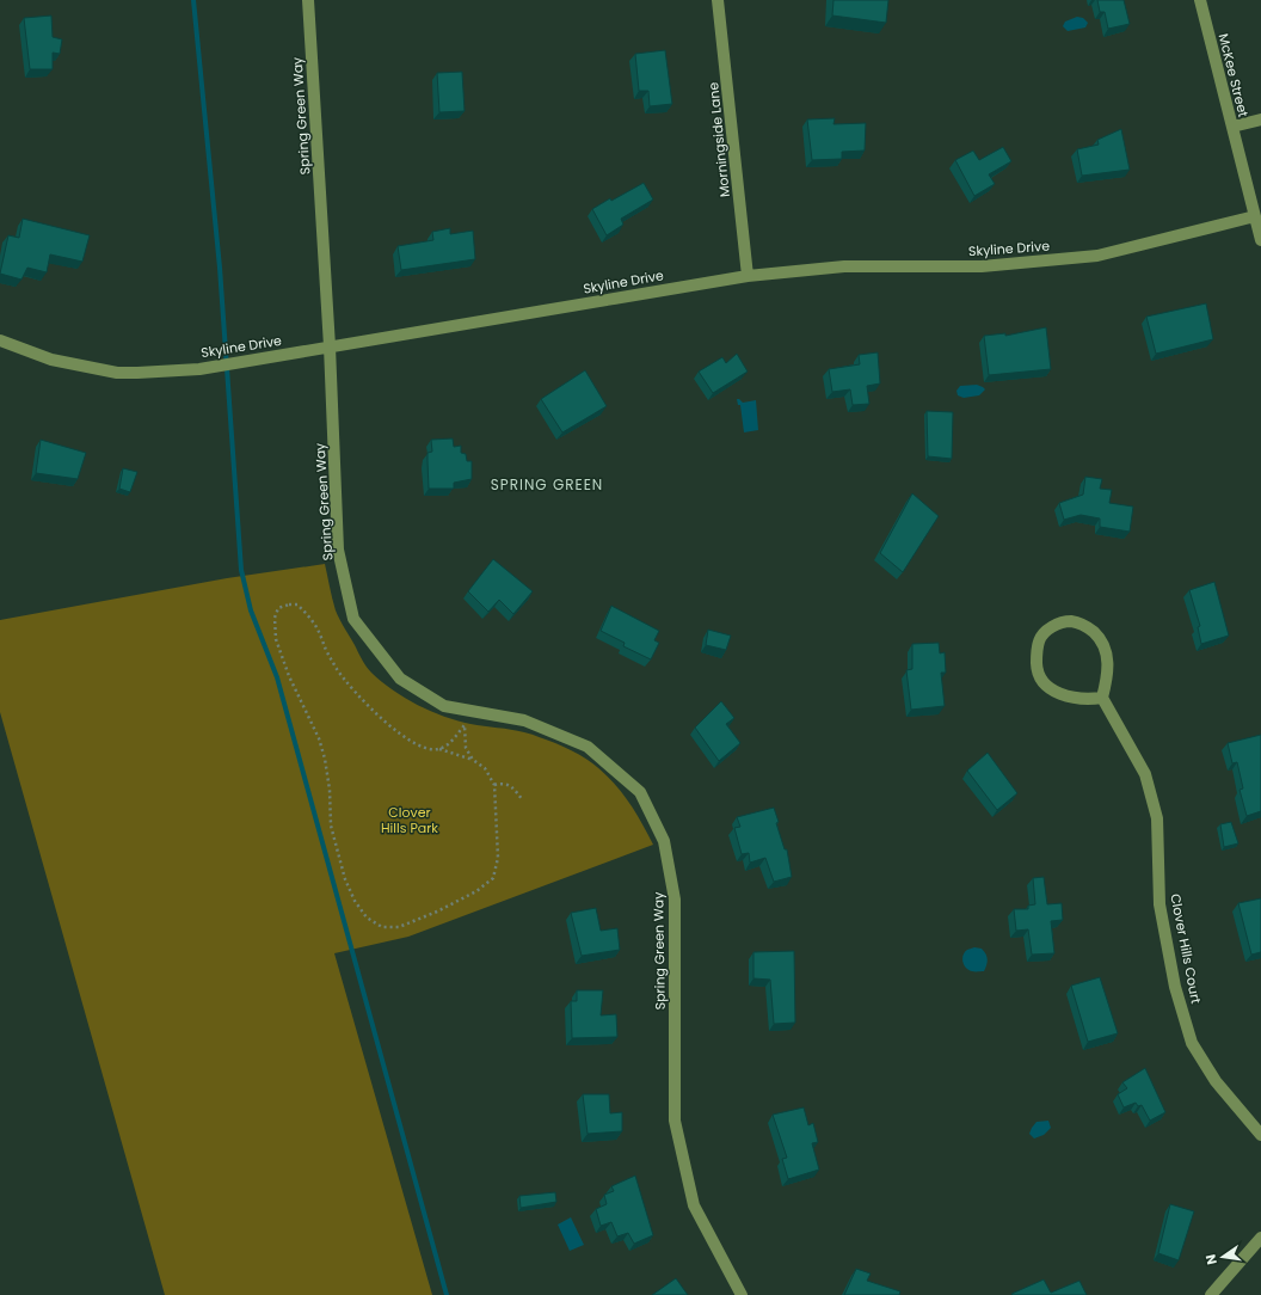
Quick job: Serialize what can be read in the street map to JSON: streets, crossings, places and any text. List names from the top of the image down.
{
  "streets": {
    "street": [
      "McKee Street",
      "Spring Green Way",
      "Morningside Lane",
      "Skyline Drive",
      "Clover Hills Court"
    ]
  },
  "crossings": [
    ["McKee Street", "Skyline Drive"],
    ["Spring Green Way", "Skyline Drive"],
    ["Morningside Lane", "Skyline Drive"]
  ],
  "districts": ["SPRING GREEN"],
  "parks": ["Clover Hills Park"],
  "north": "left"
}
